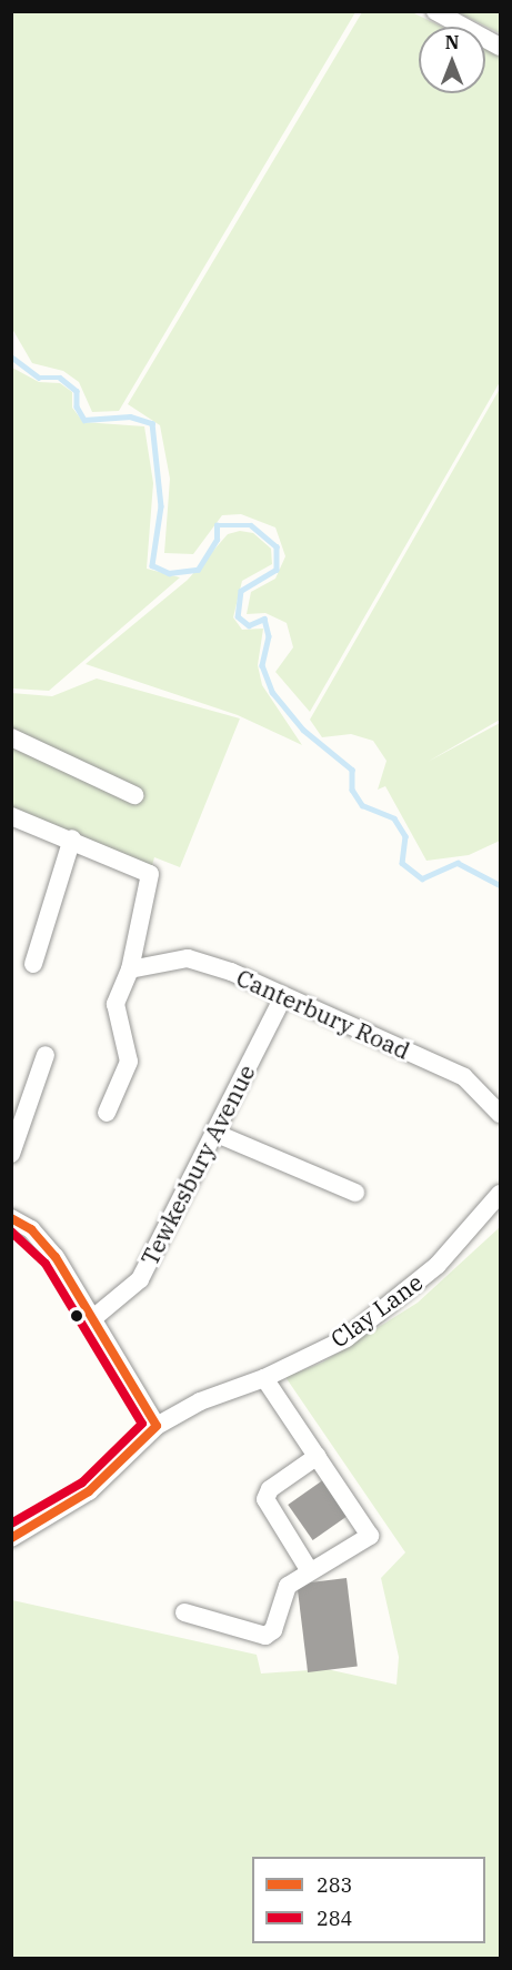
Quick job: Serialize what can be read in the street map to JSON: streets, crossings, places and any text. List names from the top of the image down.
{
  "streets": {
    "street": ["Canterbury Road", "Tewkesbury Avenue", "Clay Lane"]
  },
  "crossings": [
    ["Canterbury Road", "Tewkesbury Avenue"]
  ],
  "lines": ["transit line 283", "transit line 284"],
  "legend": ["283", "284"],
  "north": "top"
}
